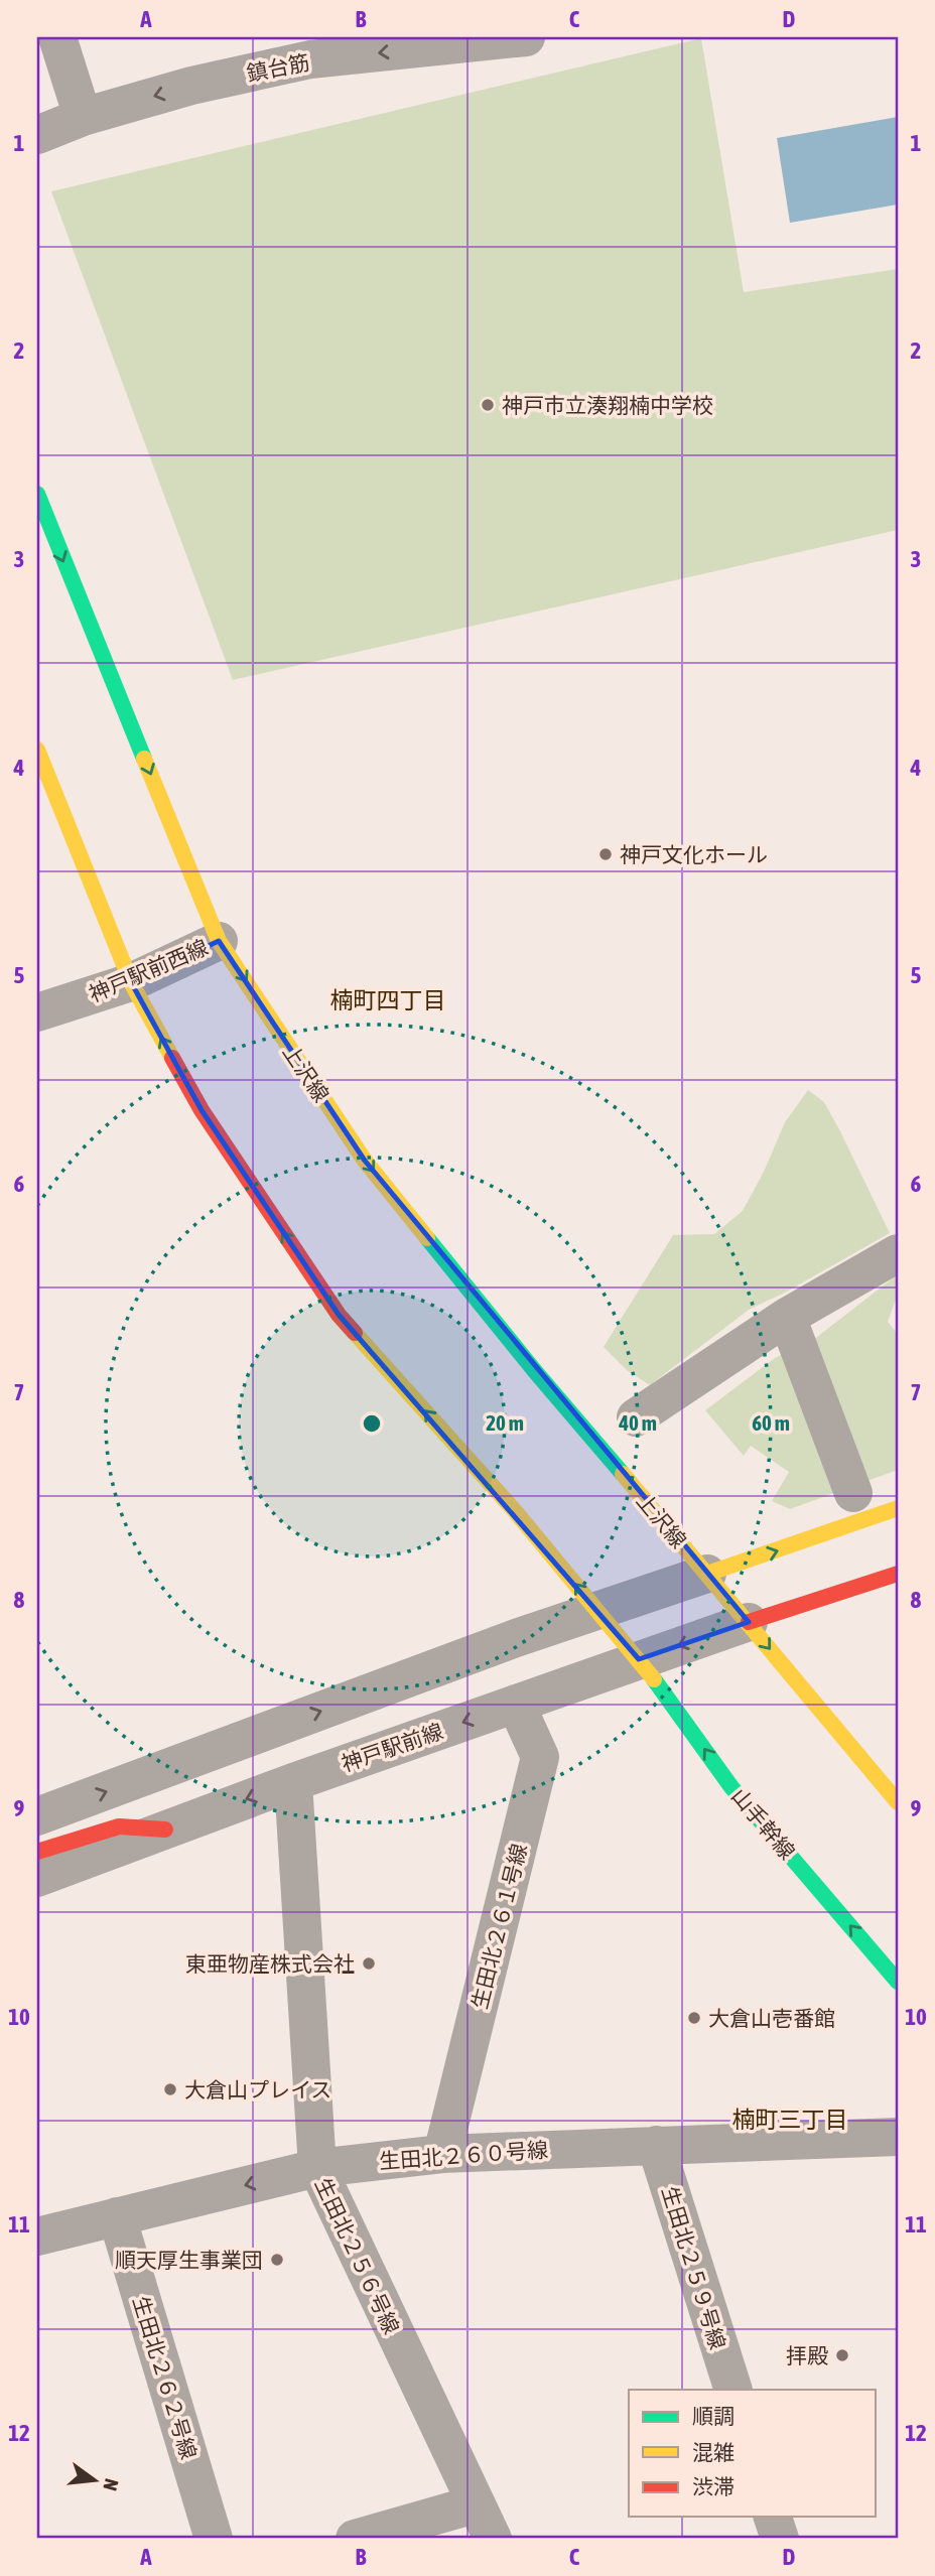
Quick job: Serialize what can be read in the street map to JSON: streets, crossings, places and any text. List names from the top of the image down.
{
  "streets": {
    "main road": ["上沢線", "山手幹線"],
    "street": [
      "鎮台筋",
      "神戸駅前西線",
      "神戸駅前線",
      "生田北２６１号線",
      "生田北２６０号線",
      "生田北２５６号線",
      "生田北２５９号線",
      "生田北２６２号線"
    ]
  },
  "crossings": [
    ["神戸駅前西線", "上沢線"],
    ["神戸駅前線", "山手幹線"],
    ["神戸駅前線", "生田北２６１号線"],
    ["神戸駅前線", "生田北２５６号線"],
    ["生田北２６１号線", "生田北２６０号線"],
    ["生田北２６０号線", "生田北２５６号線"],
    ["生田北２６０号線", "生田北２５９号線"],
    ["生田北２６０号線", "生田北２６２号線"]
  ],
  "one_way": ["鎮台筋"],
  "districts": ["楠町四丁目", "楠町三丁目"],
  "places": [
    "神戸市立湊翔楠中学校",
    "神戸文化ホール",
    "東亜物産株式会社",
    "大倉山壱番館",
    "大倉山プレイス",
    "順天厚生事業団",
    "拝殿"
  ],
  "legend": ["順調", "混雑", "渋滞"],
  "north": "right",
  "grid": {
    "columns": [
      "A",
      "B",
      "C",
      "D"
    ],
    "rows": [
      "1",
      "2",
      "3",
      "4",
      "5",
      "6",
      "7",
      "8",
      "9",
      "10",
      "11",
      "12"
    ]
  },
  "rings": ["20 m", "40 m", "60 m"]
}
